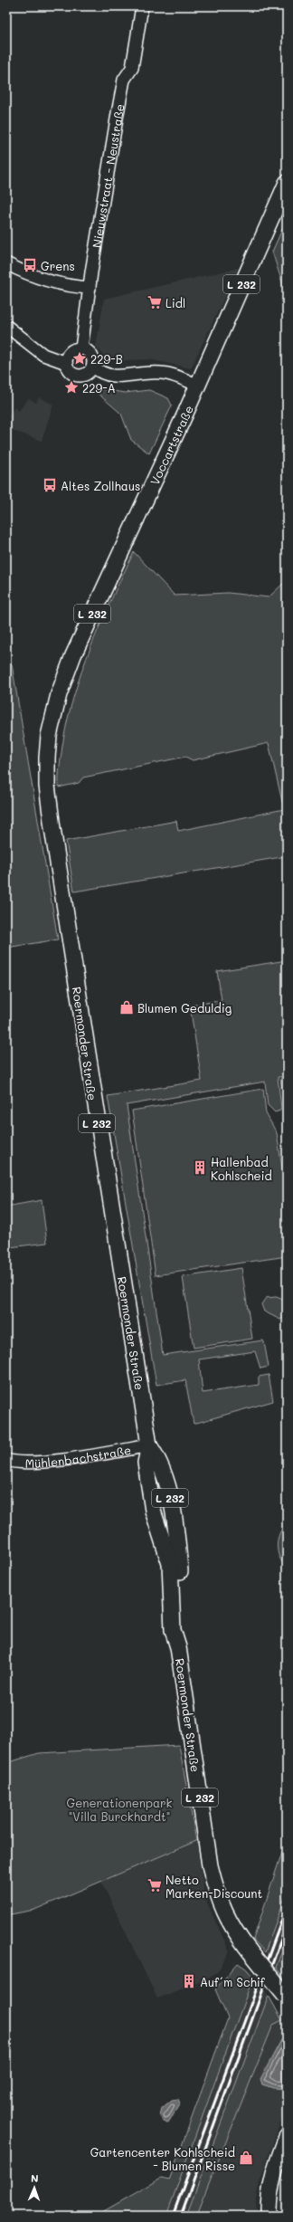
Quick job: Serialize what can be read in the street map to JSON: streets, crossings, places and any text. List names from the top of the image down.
{
  "streets": {
    "main road": ["L 232", "Voccartstraße", "Roermonder Straße"],
    "street": ["Nieuwstraat - Neustraße", "Mühlenbachstraße"]
  },
  "crossings": [
    ["Voccartstraße", "Roermonder Straße"],
    ["Roermonder Straße", "Mühlenbachstraße"]
  ],
  "parks": ["Generationenpark \"Villa Burckhardt\""],
  "places": {
    "bus stop": ["Grens", "Altes Zollhaus"],
    "supermarket": ["Lidl", "Netto Marken-Discount"],
    "place": ["229-B", "229-A"],
    "shop": ["Blumen Geduldig", "Gartencenter Kohlscheid - Blumen Risse"],
    "building": ["Hallenbad Kohlscheid", "Auf´m Schif"]
  },
  "north": "top"
}
